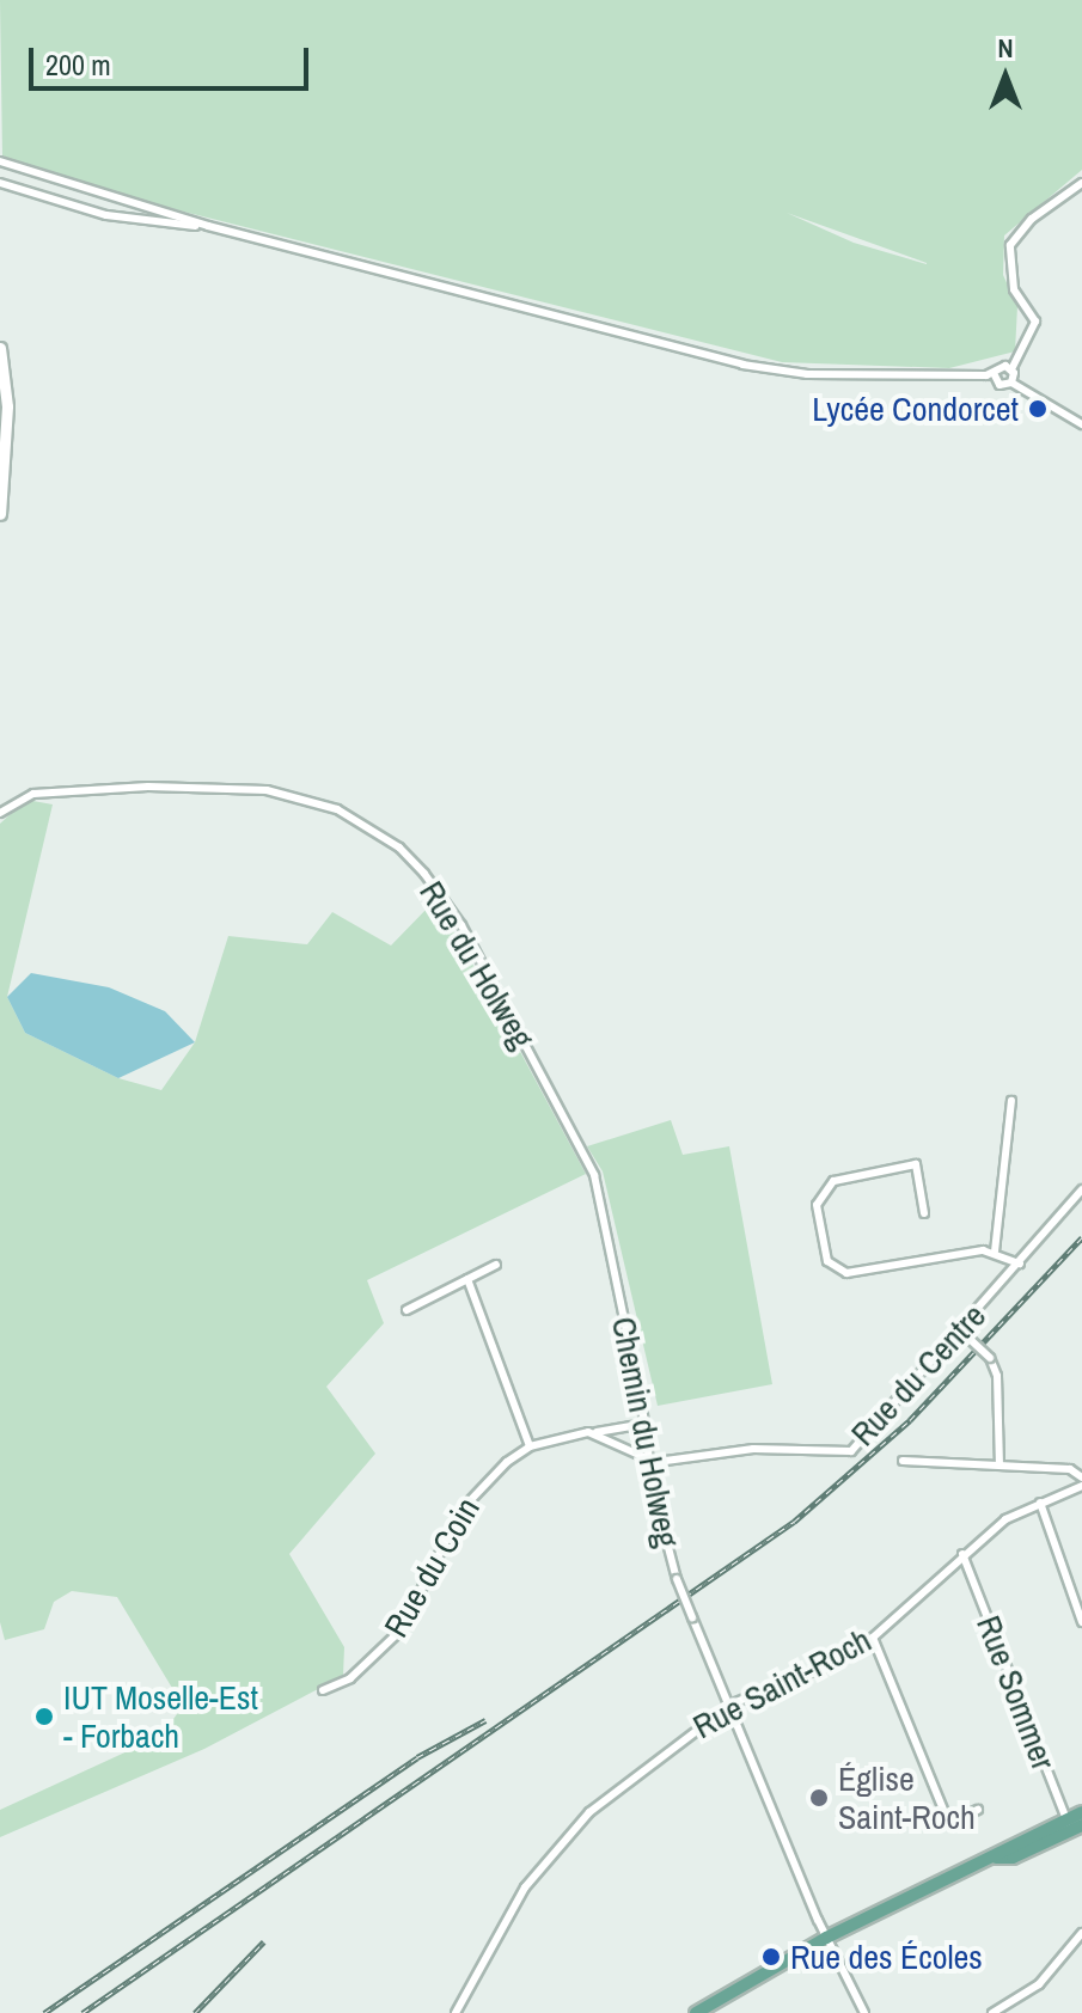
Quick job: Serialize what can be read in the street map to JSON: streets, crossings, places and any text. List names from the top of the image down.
{
  "streets": {
    "street": [
      "Rue du Holweg",
      "Rue du Centre",
      "Chemin du Holweg",
      "Rue du Coin",
      "Rue Saint-Roch",
      "Rue Sommer"
    ]
  },
  "crossings": [
    ["Rue du Holweg", "Chemin du Holweg"],
    ["Rue du Centre", "Chemin du Holweg"],
    ["Chemin du Holweg", "Rue du Coin"],
    ["Chemin du Holweg", "Rue Saint-Roch"],
    ["Rue Saint-Roch", "Rue Sommer"]
  ],
  "places": [
    "Lycée Condorcet",
    "IUT Moselle-Est - Forbach",
    "Église Saint-Roch",
    "Rue des Écoles"
  ],
  "scale_bar": "200 m",
  "north": "top"
}
